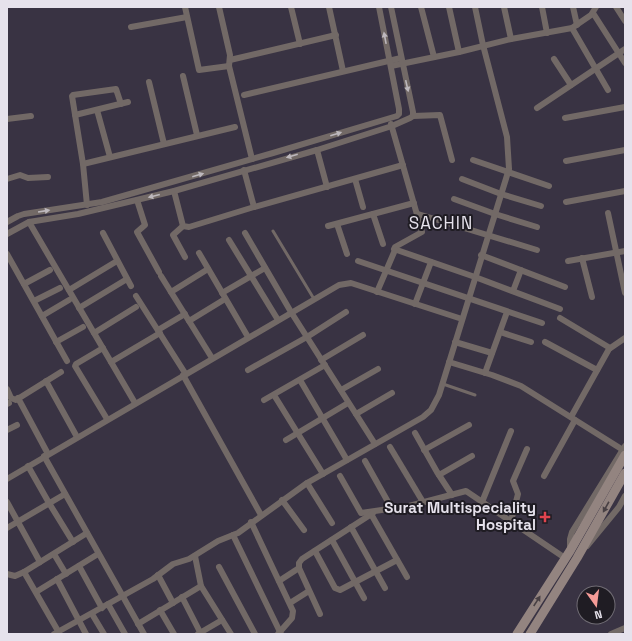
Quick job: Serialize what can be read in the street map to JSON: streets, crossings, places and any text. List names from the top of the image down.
{
  "districts": ["SACHIN"],
  "places": {
    "health": ["Surat Multispeciality Hospital"]
  },
  "north": "bottom"
}
